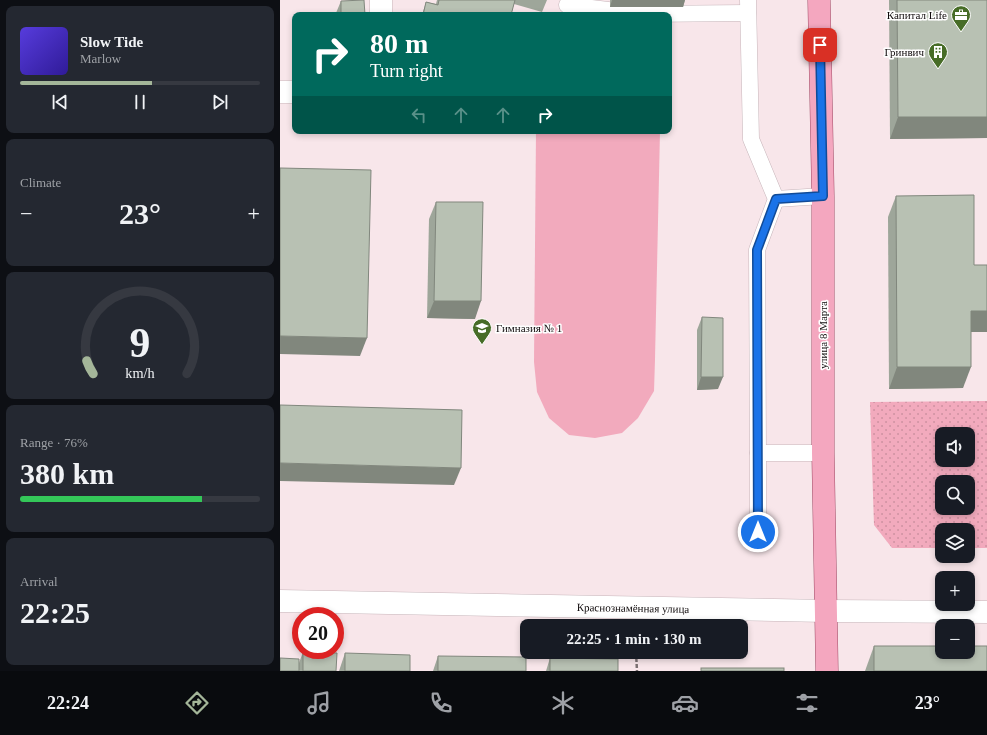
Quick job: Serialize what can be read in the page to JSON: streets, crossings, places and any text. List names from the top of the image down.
{
  "streets": {
    "main road": ["улица 8 Марта", "Краснознамённая улица"]
  },
  "crossings": [
    ["улица 8 Марта", "Краснознамённая улица"]
  ],
  "places": {
    "office": ["Капитал Life"],
    "building": ["Гринвич"],
    "school or university": ["Гимназия № 1"]
  },
  "page": {
    "turn": ["80 m", "Turn right"],
    "song": ["Slow Tide", "Marlow"],
    "tile": [
      "Climate",
      ["Range · 76%", "380 km"],
      ["Arrival", "22:25"]
    ],
    "heat": ["−", "23°", "+"],
    "map_buttons": ["+", "−"],
    "limit": "20",
    "trip": "22:25 · 1 min · 130 m",
    "tabs": ["22:24", "23°"],
    "gauge": ["9", "km/h"]
  }
}
